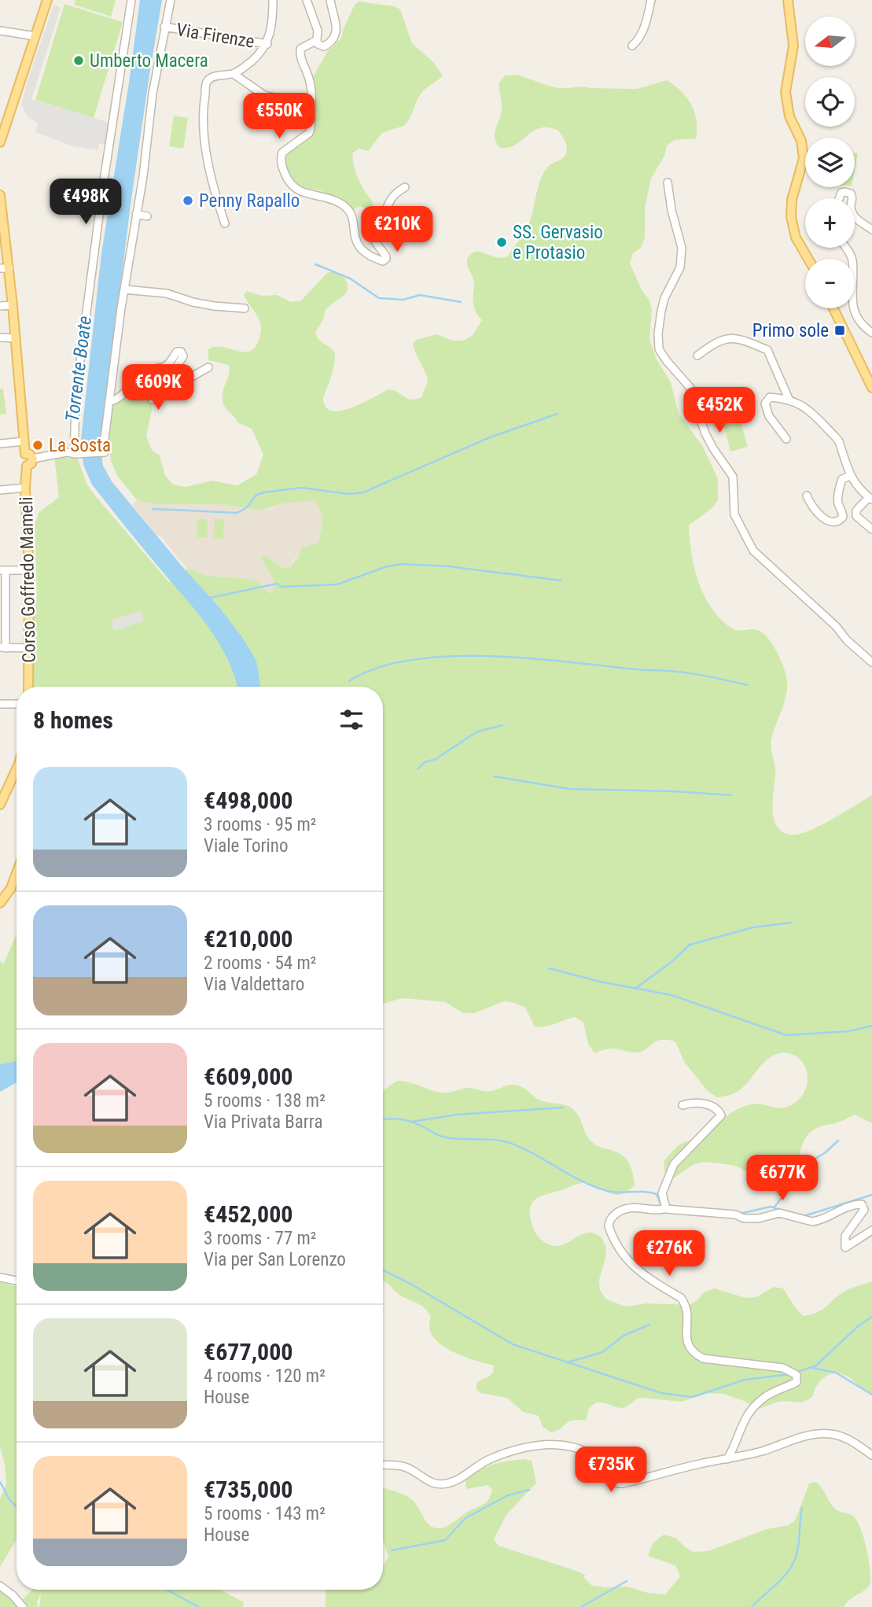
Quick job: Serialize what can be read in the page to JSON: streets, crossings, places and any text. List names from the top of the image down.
{
  "streets": {
    "main road": ["Corso Goffredo Mameli"],
    "street": ["Via Firenze"]
  },
  "water": ["Torrente Boate"],
  "places": {
    "other": [
      "Umberto Macera",
      "Penny Rapallo",
      "SS. Gervasio e Protasio",
      "La Sosta"
    ],
    "transit": ["Primo sole"]
  },
  "north": "left",
  "page": {
    "map_buttons": ["+", "−"],
    "price": [
      "€550K",
      "€498K",
      "€210K",
      "€609K",
      "€452K",
      "€677K",
      "€276K",
      "€735K"
    ],
    "heading": "8 homes",
    "list": [
      {
        "name": "€498,000",
        "note": "3 rooms · 95 m² · Viale Torino"
      },
      {
        "name": "€210,000",
        "note": "2 rooms · 54 m² · Via Valdettaro"
      },
      {
        "name": "€609,000",
        "note": "5 rooms · 138 m² · Via Privata Barra"
      },
      {
        "name": "€452,000",
        "note": "3 rooms · 77 m² · Via per San Lorenzo"
      },
      {
        "name": "€677,000",
        "note": "4 rooms · 120 m² · House"
      },
      {
        "name": "€735,000",
        "note": "5 rooms · 143 m² · House"
      }
    ]
  }
}
